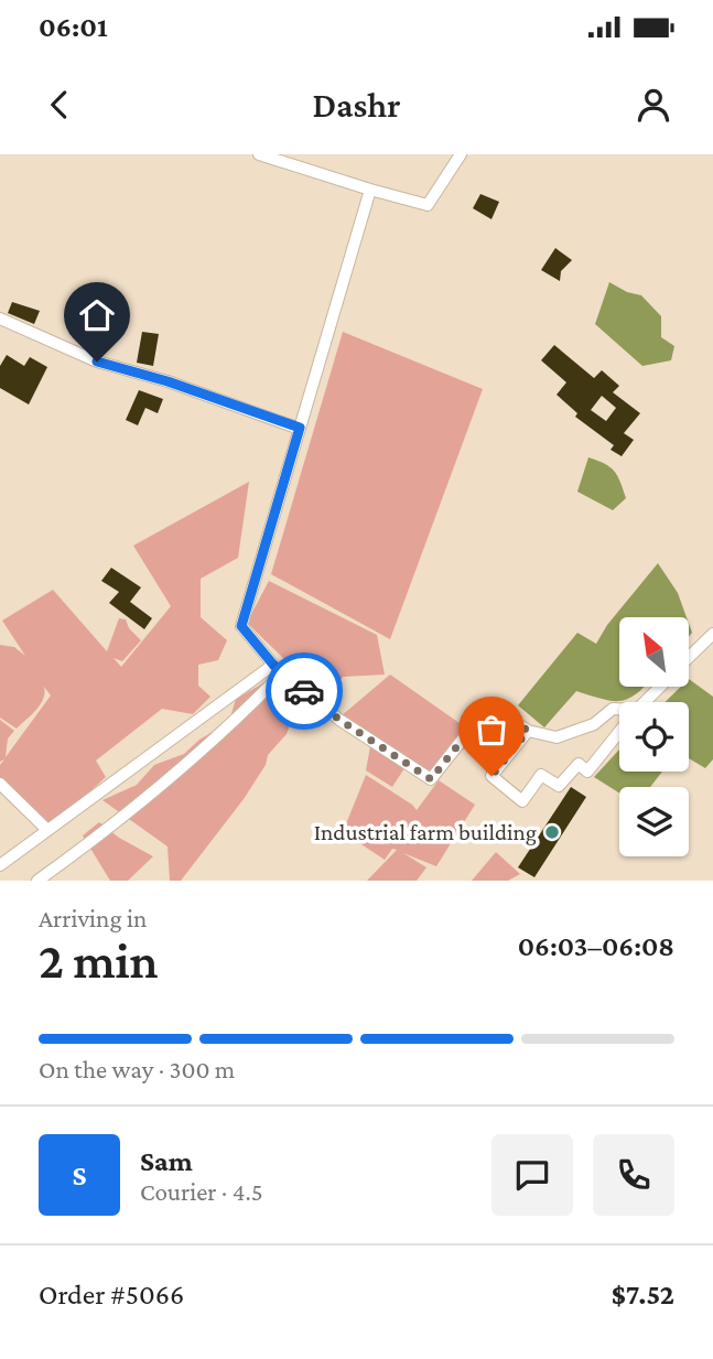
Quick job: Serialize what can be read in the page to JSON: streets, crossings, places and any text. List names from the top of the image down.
{
  "places": ["Industrial farm building"],
  "north": "top left",
  "page": {
    "status": "06:01",
    "header": "Dashr",
    "heading": ["2 min", "Arriving in", "06:03–06:08"],
    "panel": [
      "Sam",
      "Courier · 4.5",
      "Order #5066",
      "$7.52"
    ],
    "bar": "On the way · 300 m",
    "round": "S"
  }
}
